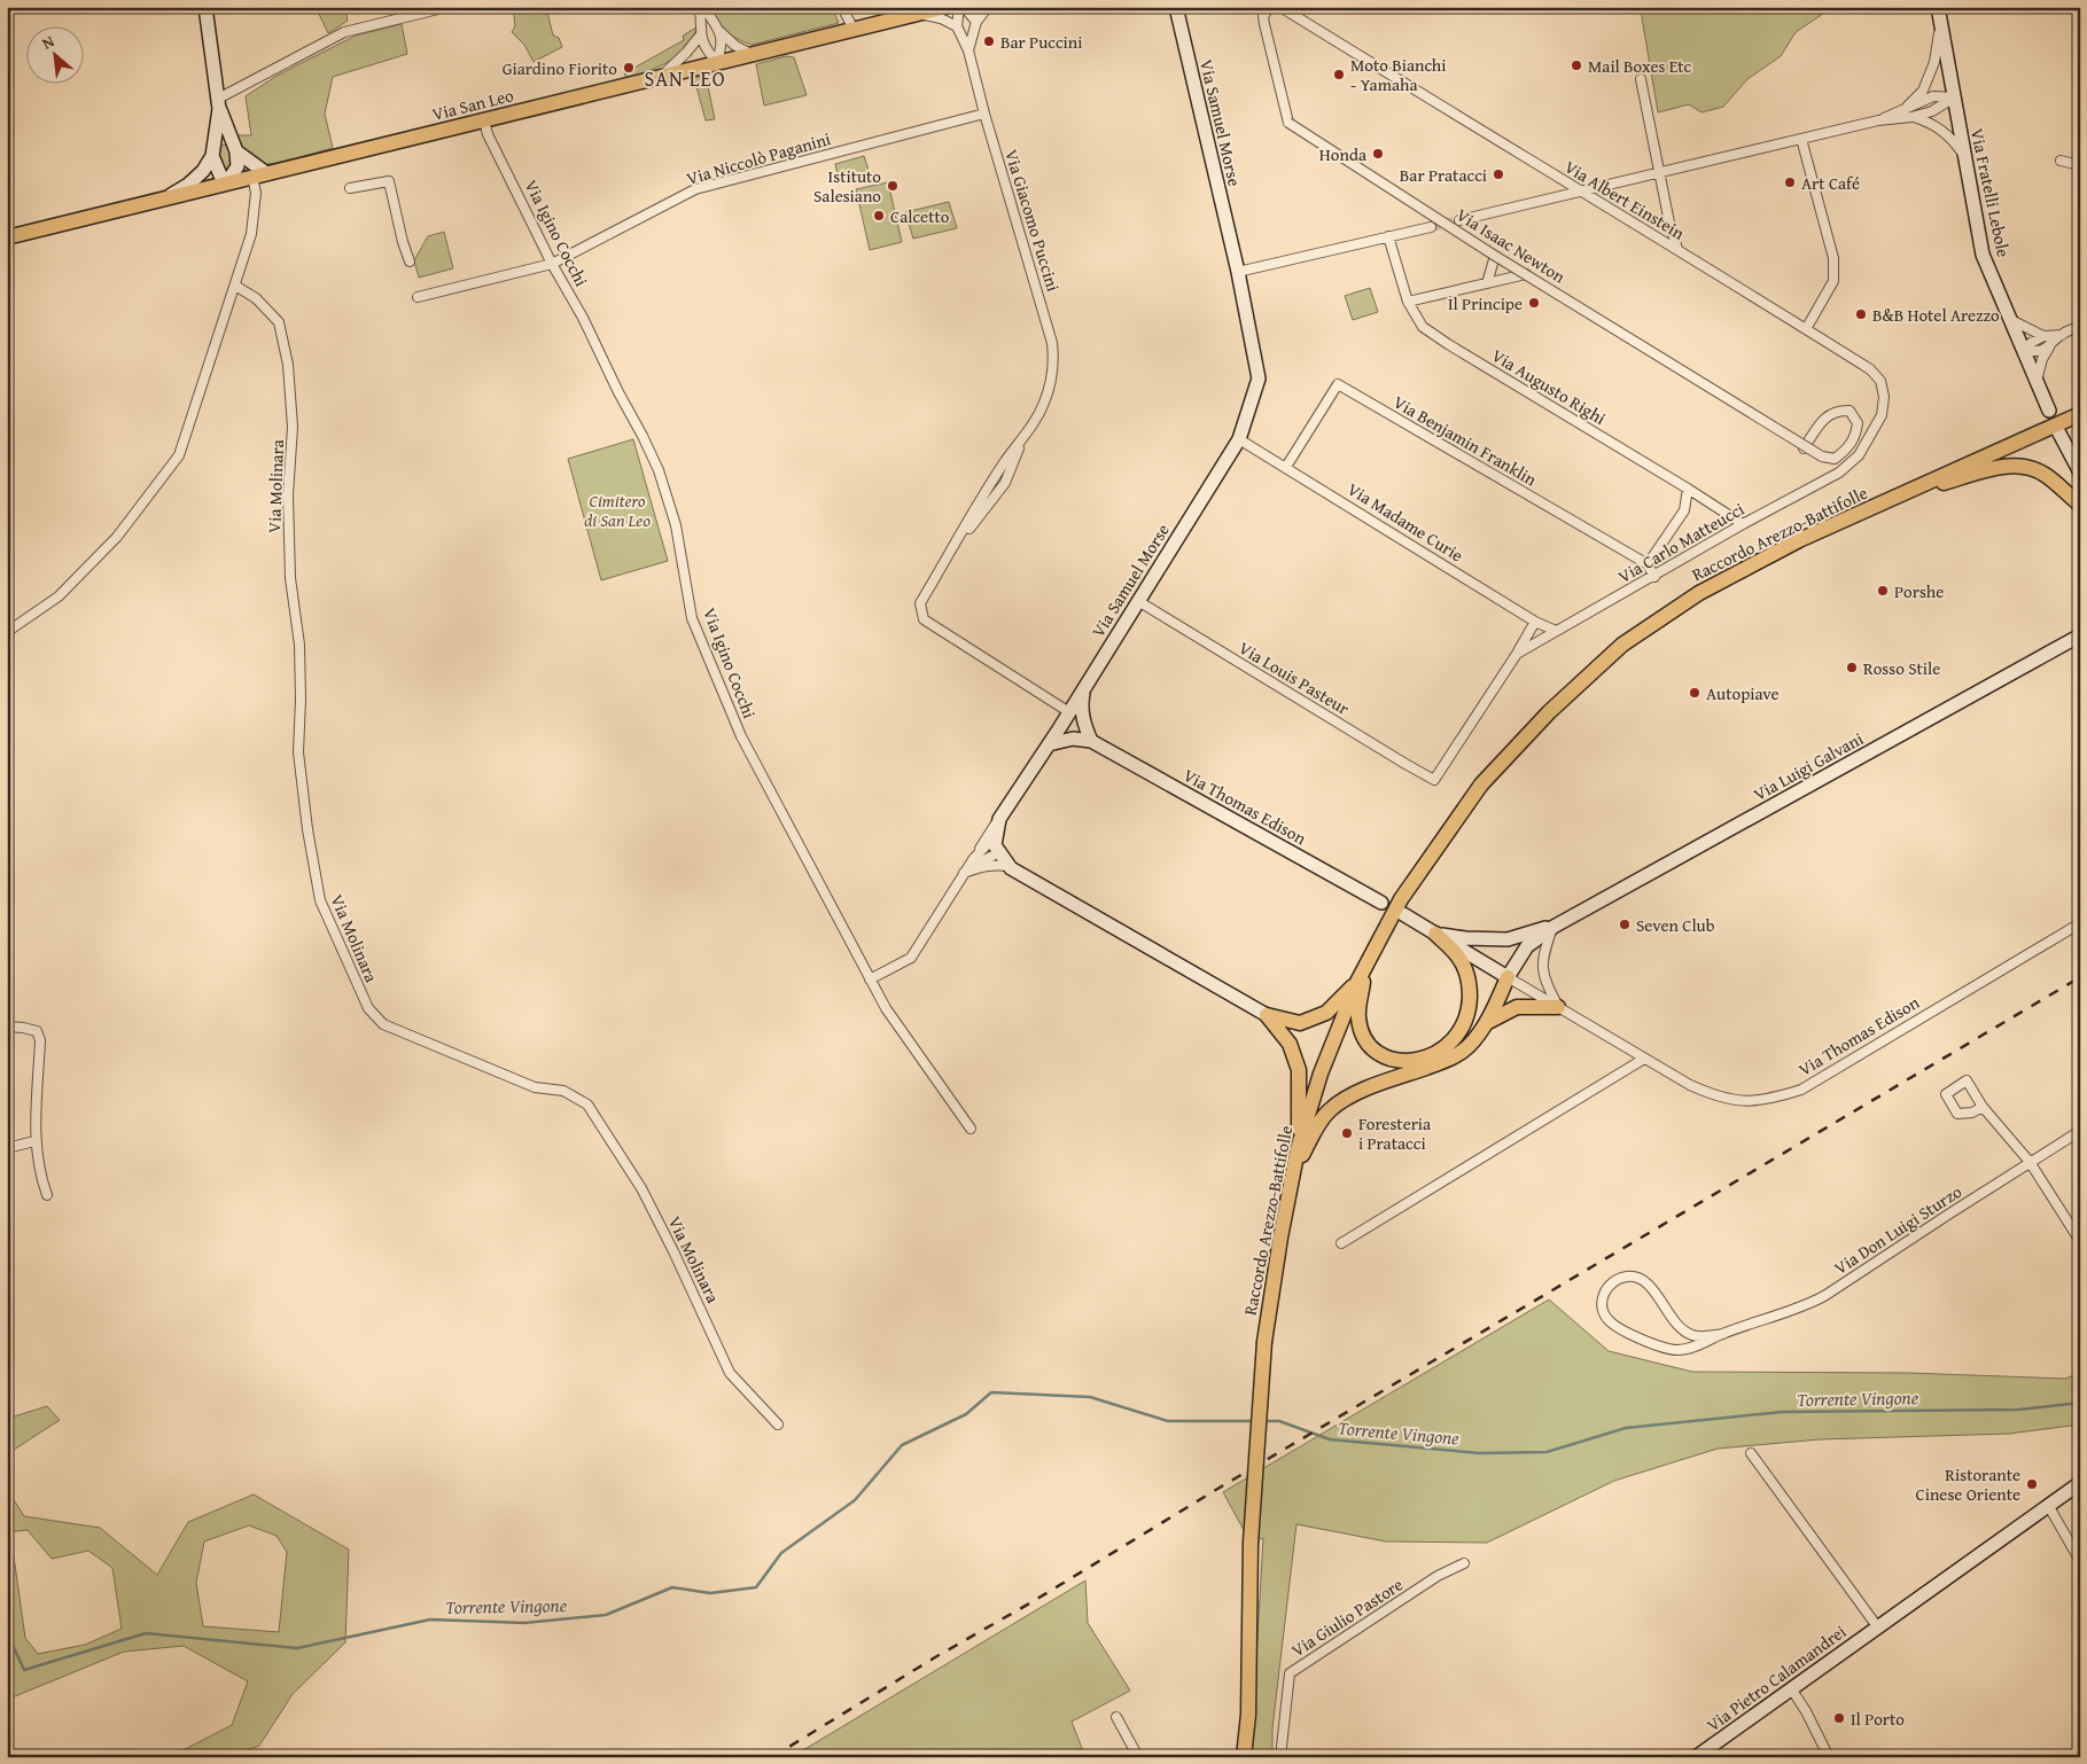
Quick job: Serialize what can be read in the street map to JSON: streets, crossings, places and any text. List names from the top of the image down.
{
  "streets": {
    "main road": ["Via San Leo", "Raccordo Arezzo-Battifolle"],
    "street": [
      "Via Samuel Morse",
      "Via Niccolò Paganini",
      "Via Fratelli Lebole",
      "Via Albert Einstein",
      "Via Giacomo Puccini",
      "Via Igino Cocchi",
      "Via Isaac Newton",
      "Via Augusto Righi",
      "Via Benjamin Franklin",
      "Via Molinara",
      "Via Madame Curie",
      "Via Carlo Matteucci",
      "Via Louis Pasteur",
      "Via Luigi Galvani",
      "Via Thomas Edison",
      "Via Don Luigi Sturzo",
      "Via Giulio Pastore",
      "Via Pietro Calamandrei"
    ]
  },
  "crossings": [
    ["Via San Leo", "Via Igino Cocchi"],
    ["Via Samuel Morse", "Via Giacomo Puccini"],
    ["Via Samuel Morse", "Via Madame Curie"],
    ["Via Samuel Morse", "Via Louis Pasteur"],
    ["Via Niccolò Paganini", "Via Giacomo Puccini"],
    ["Via Niccolò Paganini", "Via Igino Cocchi"],
    ["Via Albert Einstein", "Via Carlo Matteucci"],
    ["Via Augusto Righi", "Via Carlo Matteucci"],
    ["Via Benjamin Franklin", "Via Madame Curie"],
    ["Via Madame Curie", "Via Carlo Matteucci"],
    ["Via Carlo Matteucci", "Via Louis Pasteur"],
    ["Via Luigi Galvani", "Via Thomas Edison"]
  ],
  "districts": ["SAN LEO"],
  "water": ["Torrente Vingone"],
  "parks": ["Cimitero di San Leo"],
  "places": [
    "Bar Puccini",
    "Mail Boxes Etc",
    "Giardino Fiorito",
    "Moto Bianchi - Yamaha",
    "Honda",
    "Bar Pratacci",
    "Art Café",
    "Istituto Salesiano",
    "Calcetto",
    "Il Principe",
    "B&B Hotel Arezzo",
    "Porshe",
    "Rosso Stile",
    "Autopiave",
    "Seven Club",
    "Foresteria i Pratacci",
    "Ristorante Cinese Oriente",
    "Il Porto"
  ],
  "north": "top left"
}
